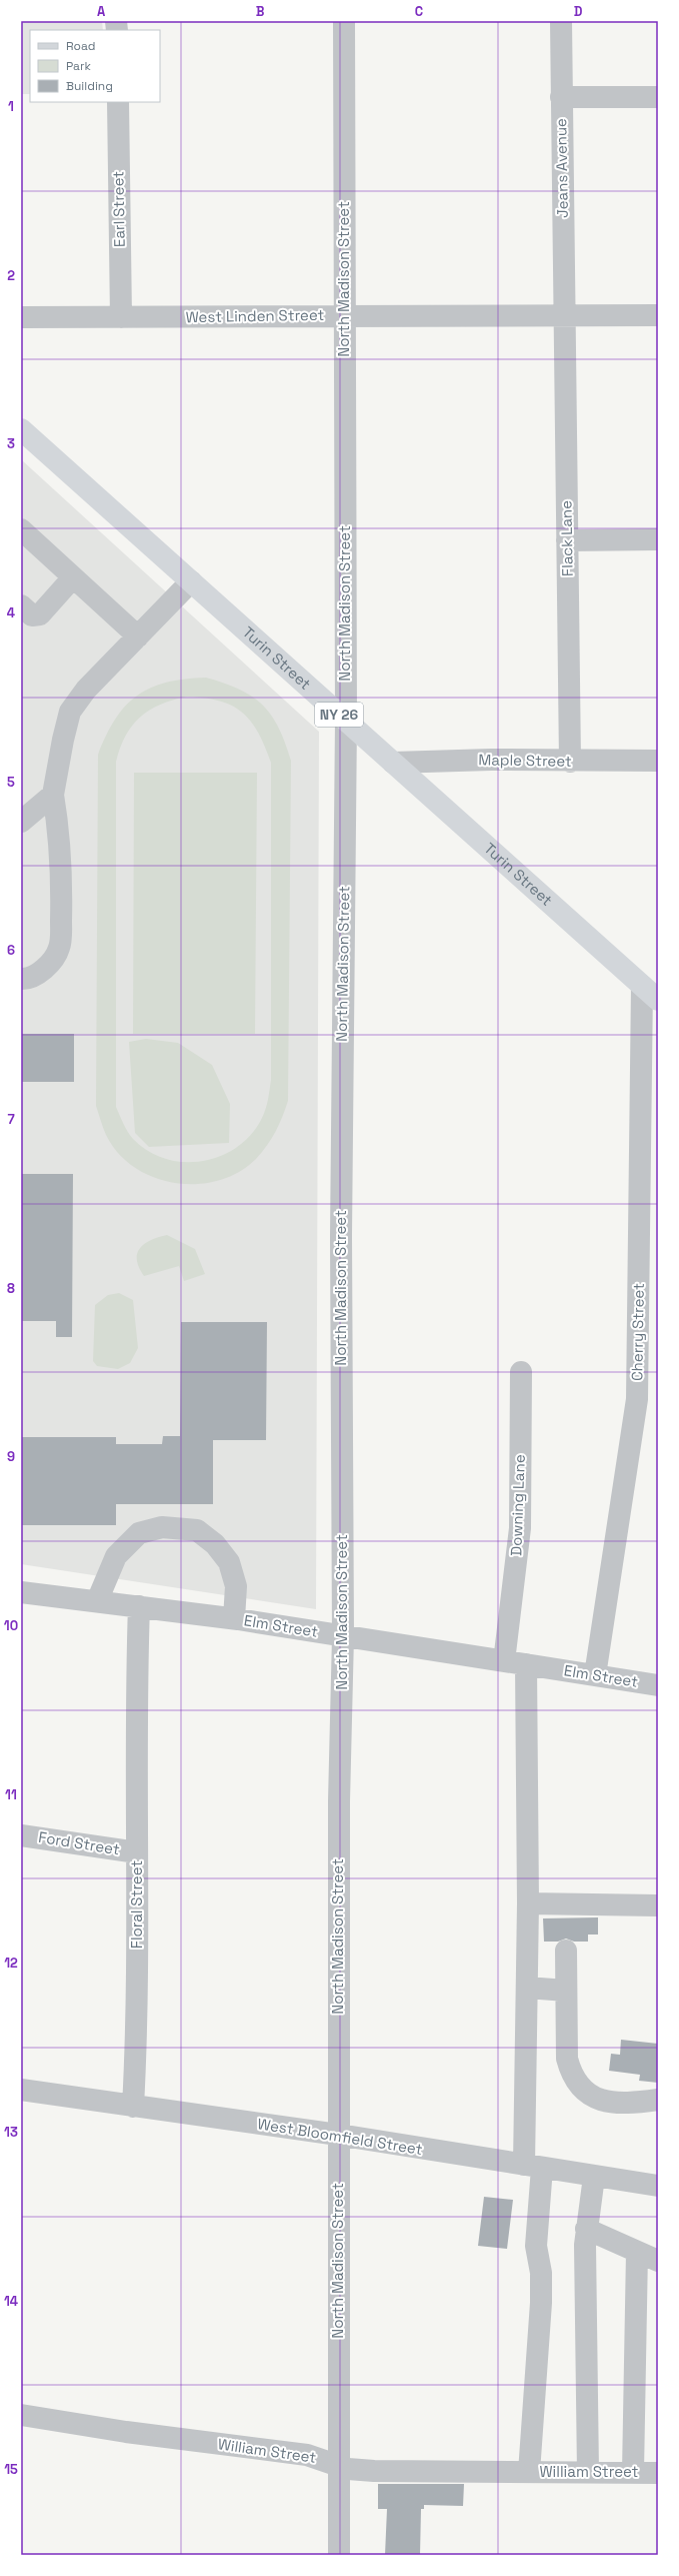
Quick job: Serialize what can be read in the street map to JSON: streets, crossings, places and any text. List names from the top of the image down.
{
  "streets": {
    "main road": ["Turin Street", "NY 26"],
    "street": [
      "Jeans Avenue",
      "Earl Street",
      "North Madison Street",
      "West Linden Street",
      "Flack Lane",
      "Maple Street",
      "Cherry Street",
      "Downing Lane",
      "Elm Street",
      "Ford Street",
      "Floral Street",
      "West Bloomfield Street",
      "William Street"
    ]
  },
  "crossings": [
    ["Jeans Avenue", "West Linden Street"],
    ["Jeans Avenue", "Flack Lane"],
    ["Earl Street", "West Linden Street"],
    ["North Madison Street", "West Linden Street"],
    ["North Madison Street", "Turin Street"],
    ["North Madison Street", "Elm Street"],
    ["North Madison Street", "West Bloomfield Street"],
    ["North Madison Street", "William Street"],
    ["West Linden Street", "Flack Lane"],
    ["Flack Lane", "Maple Street"],
    ["Turin Street", "Maple Street"],
    ["Turin Street", "Cherry Street"],
    ["Cherry Street", "Elm Street"],
    ["Downing Lane", "Elm Street"],
    ["Elm Street", "Floral Street"],
    ["Ford Street", "Floral Street"],
    ["Floral Street", "West Bloomfield Street"]
  ],
  "legend": ["Road", "Park", "Building"],
  "grid": {
    "columns": [
      "A",
      "B",
      "C",
      "D"
    ],
    "rows": [
      "1",
      "2",
      "3",
      "4",
      "5",
      "6",
      "7",
      "8",
      "9",
      "10",
      "11",
      "12",
      "13",
      "14",
      "15"
    ]
  }
}
